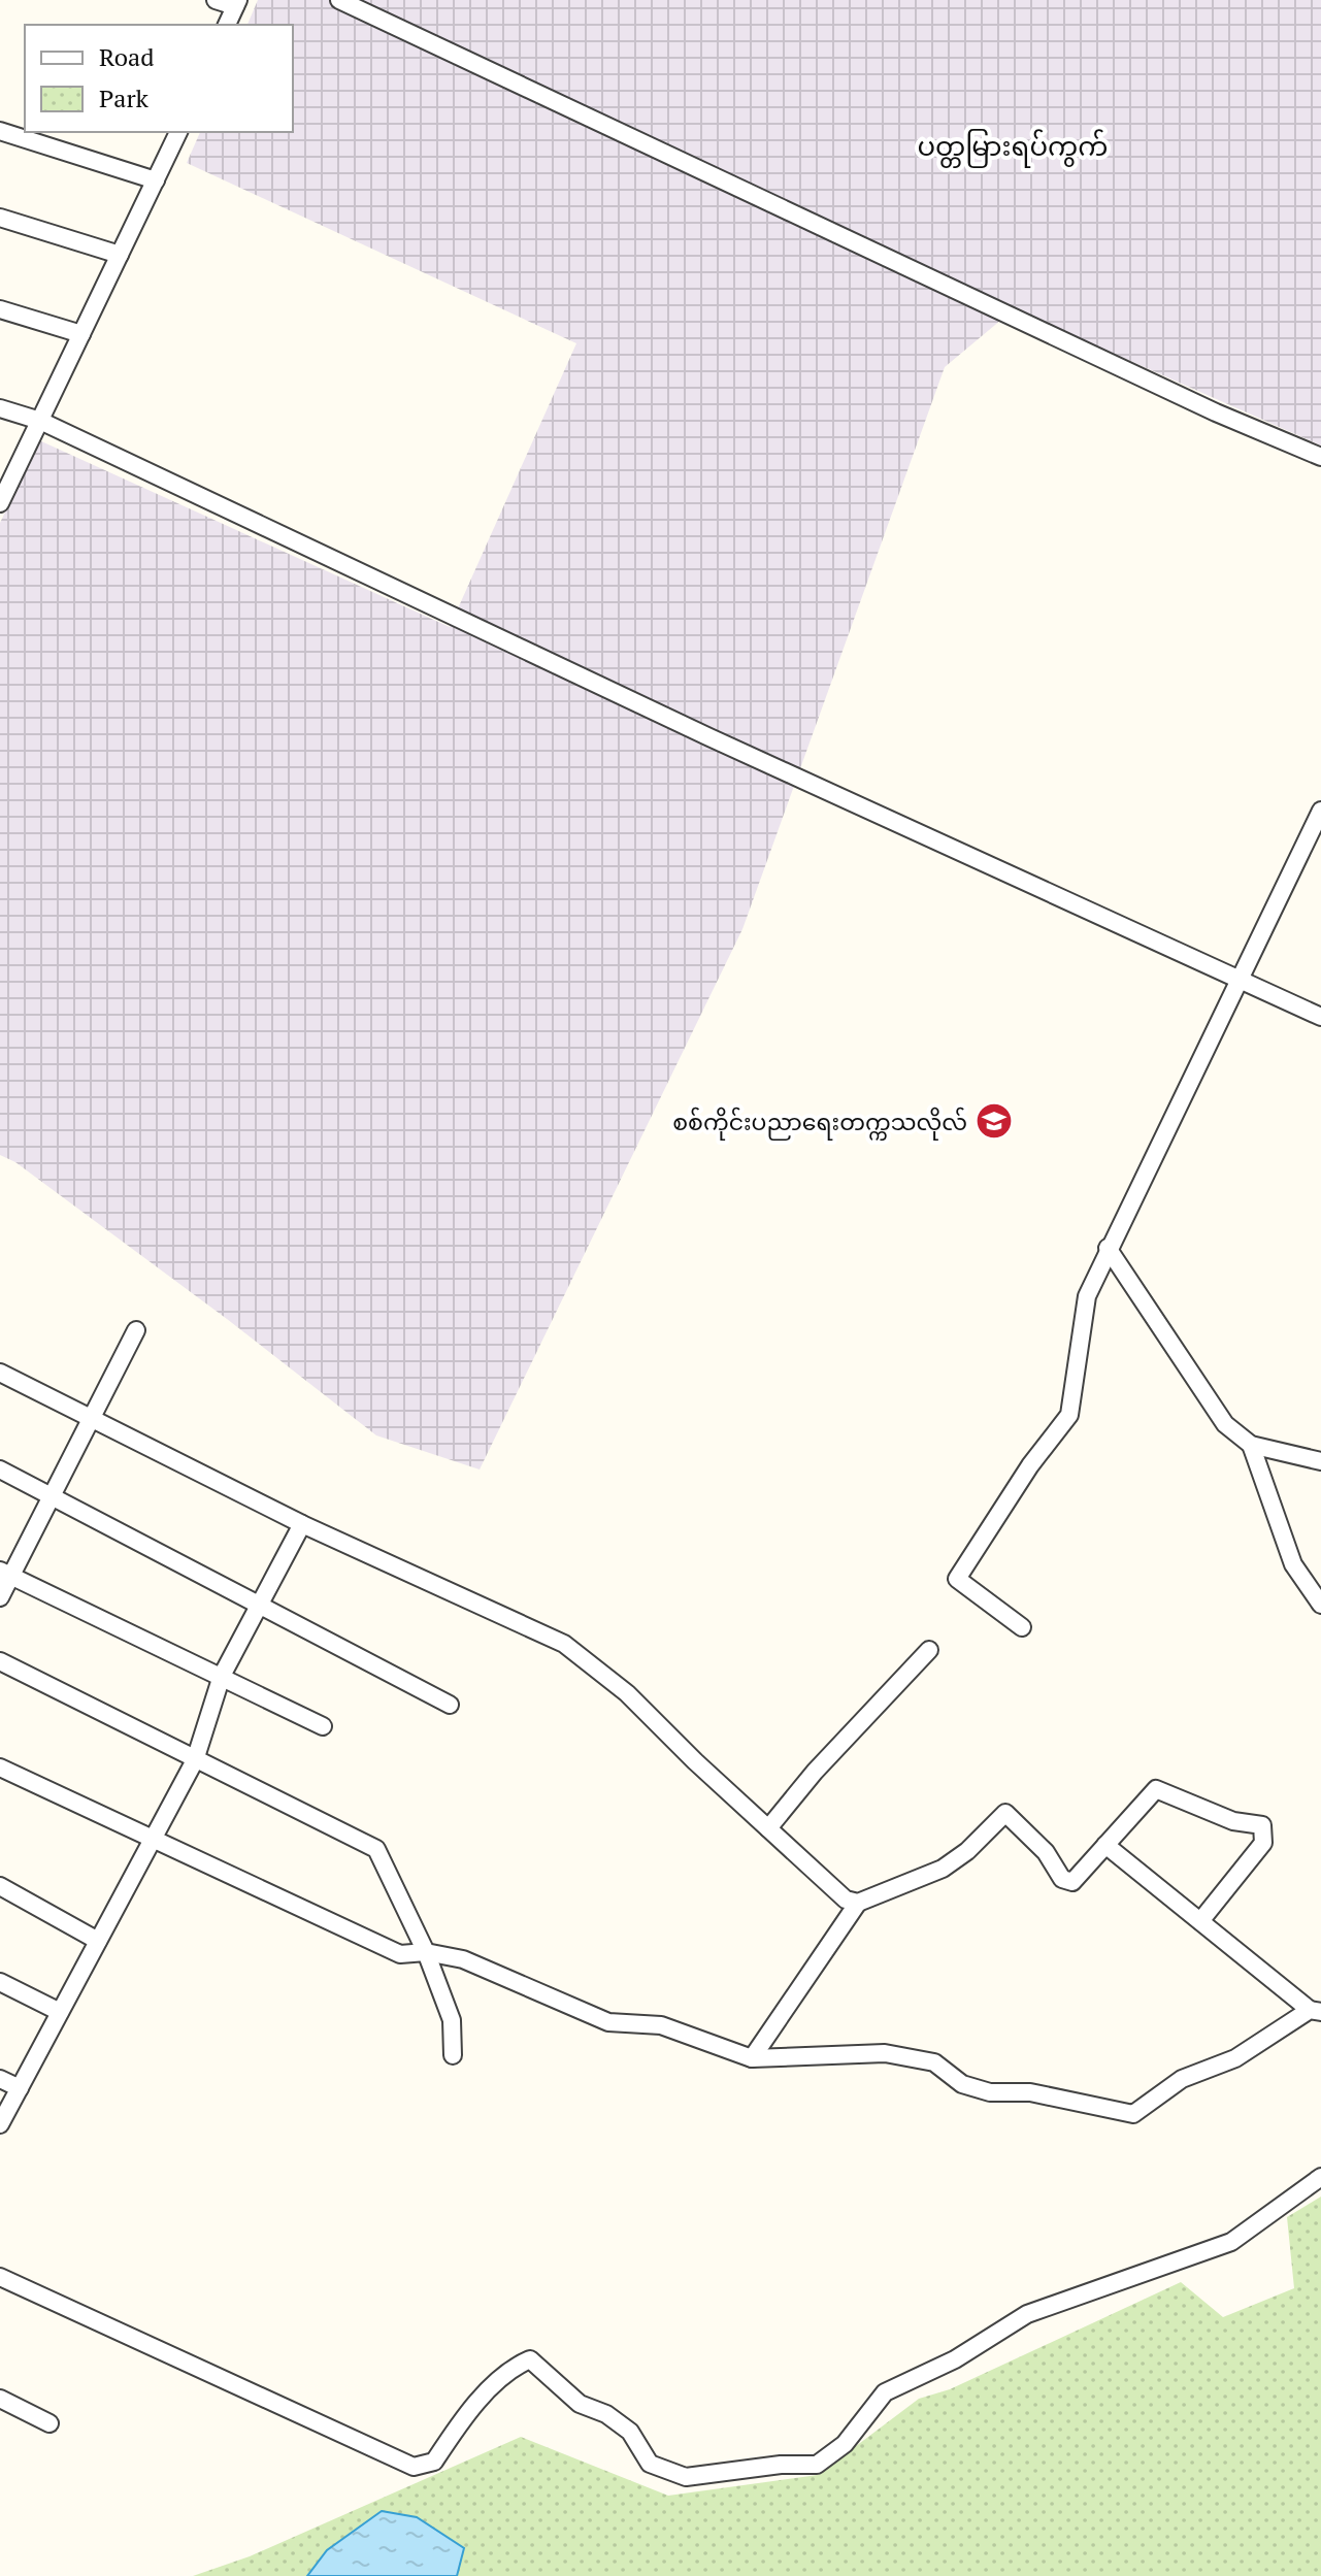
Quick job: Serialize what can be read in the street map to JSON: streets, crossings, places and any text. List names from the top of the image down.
{
  "districts": ["ပတ္တမြားရပ်ကွက်"],
  "places": {
    "school or university": ["စစ်ကိုင်းပညာရေးတက္ကသလိုလ်"]
  },
  "legend": ["Road", "Park"]
}
